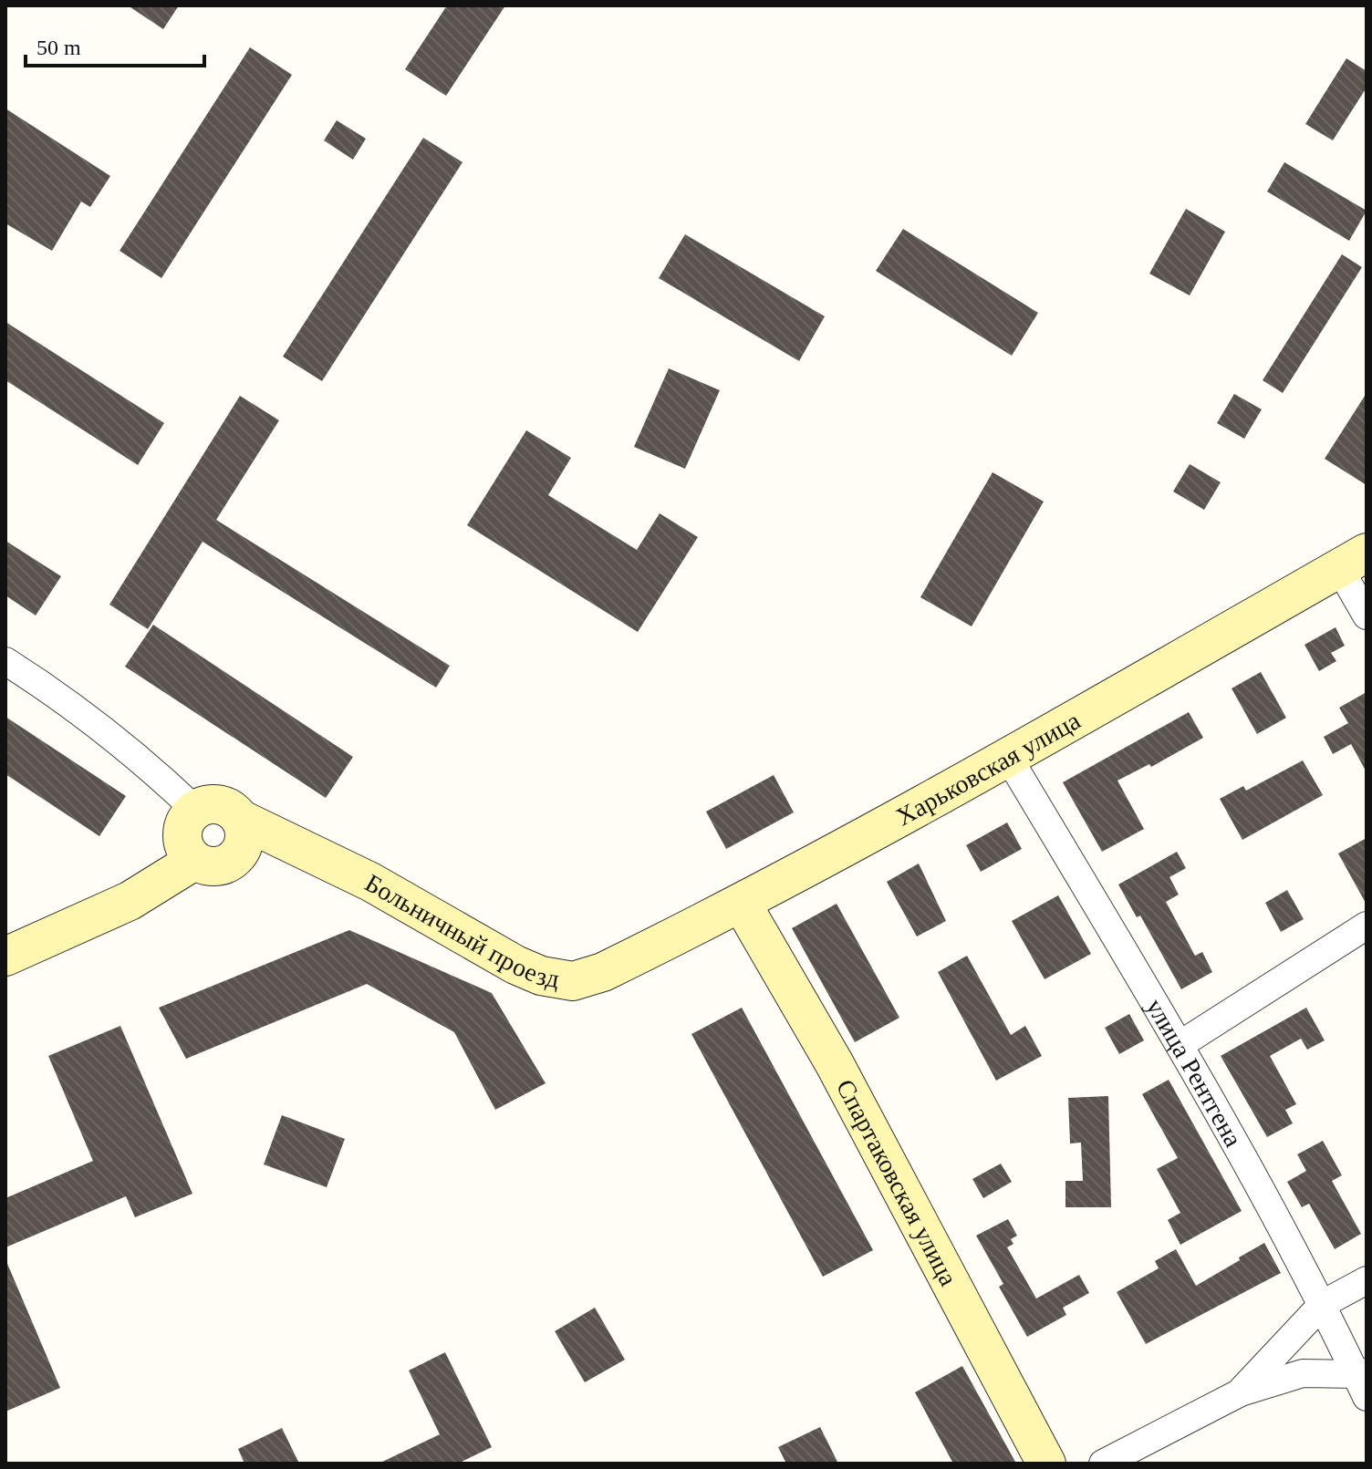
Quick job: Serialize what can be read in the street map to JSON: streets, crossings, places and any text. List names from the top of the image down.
{
  "streets": {
    "street": [
      "Харьковская улица",
      "Больничный проезд",
      "улица Рентгена",
      "Спартаковская улица"
    ]
  },
  "crossings": [
    ["Харьковская улица", "Больничный проезд"],
    ["Харьковская улица", "улица Рентгена"],
    ["Харьковская улица", "Спартаковская улица"]
  ],
  "scale_bar": "50 m"
}
